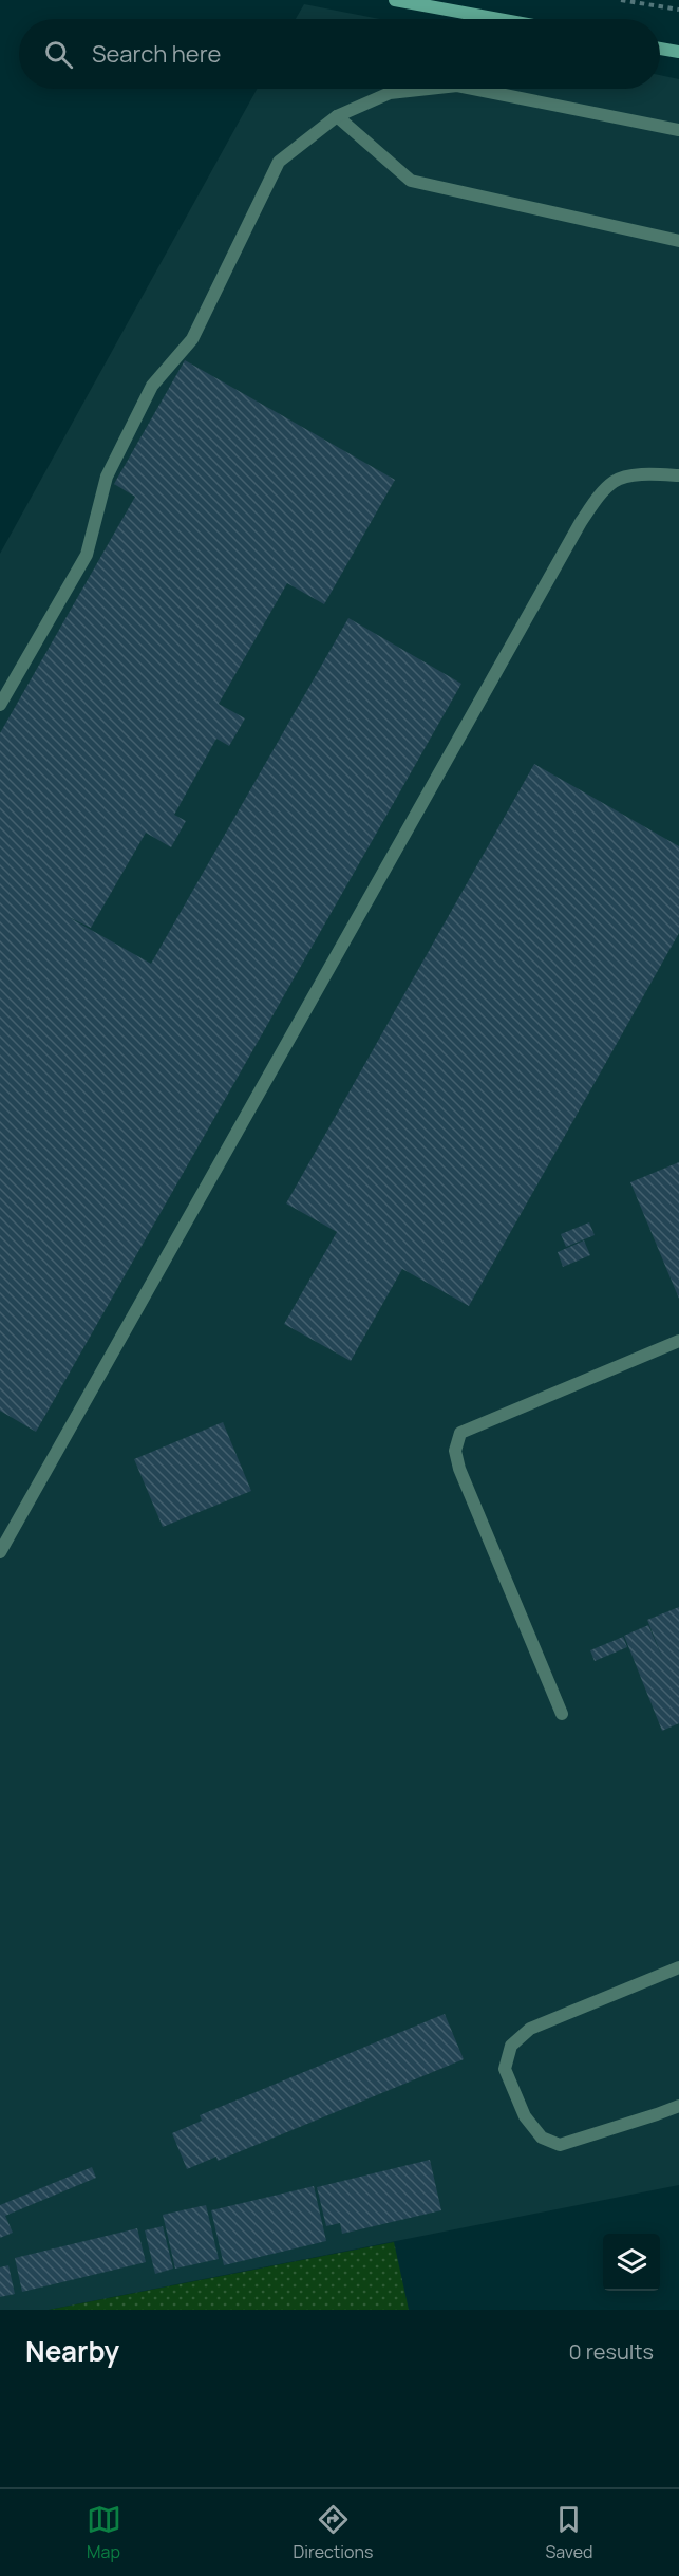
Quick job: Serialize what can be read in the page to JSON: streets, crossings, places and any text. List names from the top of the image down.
{
  "page": {
    "search": "Search here",
    "heading": ["Nearby", "0 results"],
    "nav": ["Map", "Directions", "Saved"]
  }
}
